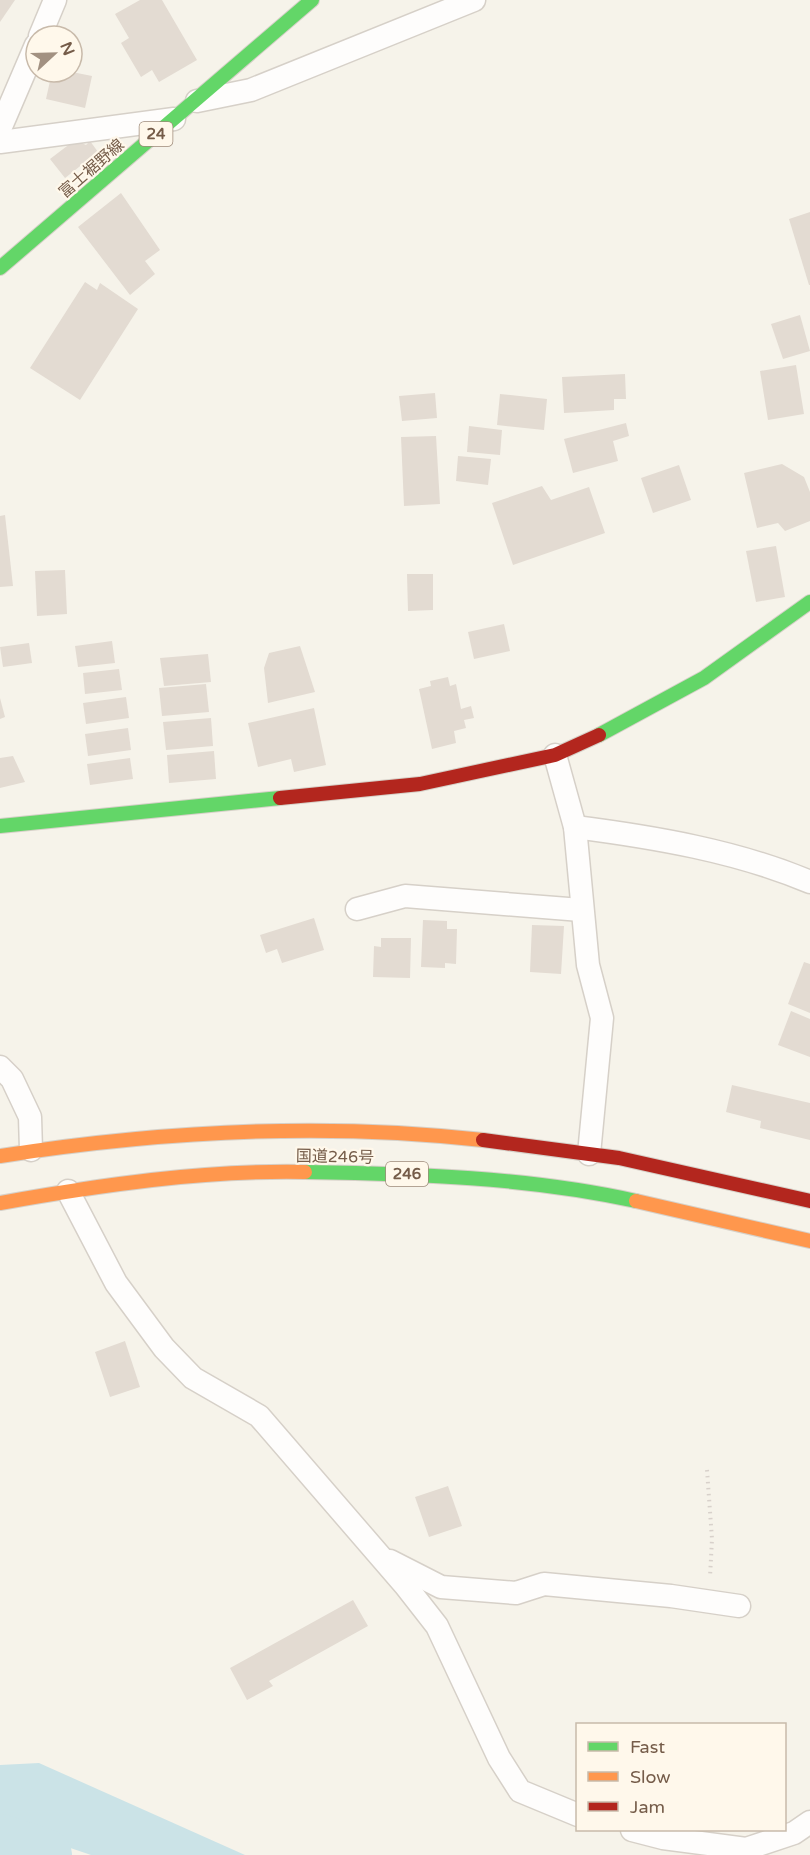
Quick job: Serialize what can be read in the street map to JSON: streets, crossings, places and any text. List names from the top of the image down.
{
  "streets": {
    "main road": [
      "24",
      "富士裾野線",
      "国道246号",
      "246"
    ]
  },
  "legend": ["Fast", "Slow", "Jam"],
  "north": "right"
}
